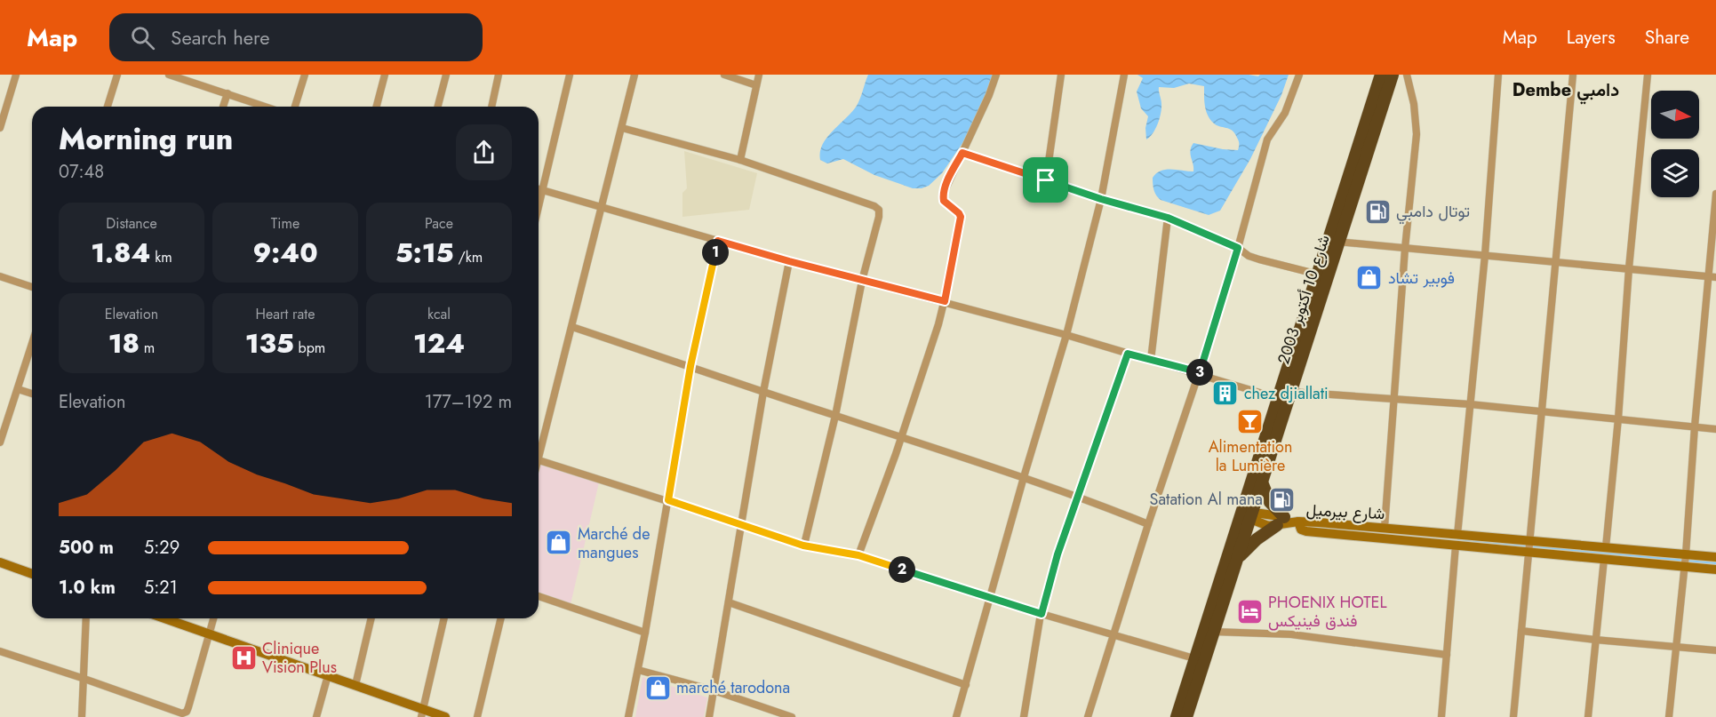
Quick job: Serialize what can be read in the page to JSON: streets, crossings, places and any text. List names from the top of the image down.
{
  "streets": {
    "highway": ["شارع 10 أكتوبر 2003"],
    "street": ["شارع بيرميل"]
  },
  "districts": ["Dembe دامبي"],
  "places": {
    "fuel station": ["توتال دامبي", "Satation Al mana"],
    "shop": ["فوبير تشاد", "Marché de mangues", "marché tarodona"],
    "building": ["chez djiallati"],
    "bar": ["Alimentation la Lumière"],
    "hotel": ["PHOENIX HOTEL فندق فينيكس"],
    "hospital": ["Clinique Vision Plus"]
  },
  "north": "right",
  "page": {
    "header": "Map",
    "search": "Search here",
    "nav": ["Map", "Layers", "Share"],
    "heading": ["Morning run", "07:48"],
    "stats": [
      ["Distance", "1.84 km"],
      ["Time", "9:40"],
      ["Pace", "5:15 /km"],
      ["Elevation", "18 m"],
      ["Heart rate", "135 bpm"],
      ["kcal", "124"]
    ],
    "pins": ["1", "3", "2"],
    "chart": ["Elevation", "177–192 m"],
    "list": [
      {
        "name": "500 m",
        "note": "5:29"
      },
      {
        "name": "1.0 km",
        "note": "5:21"
      }
    ]
  }
}
